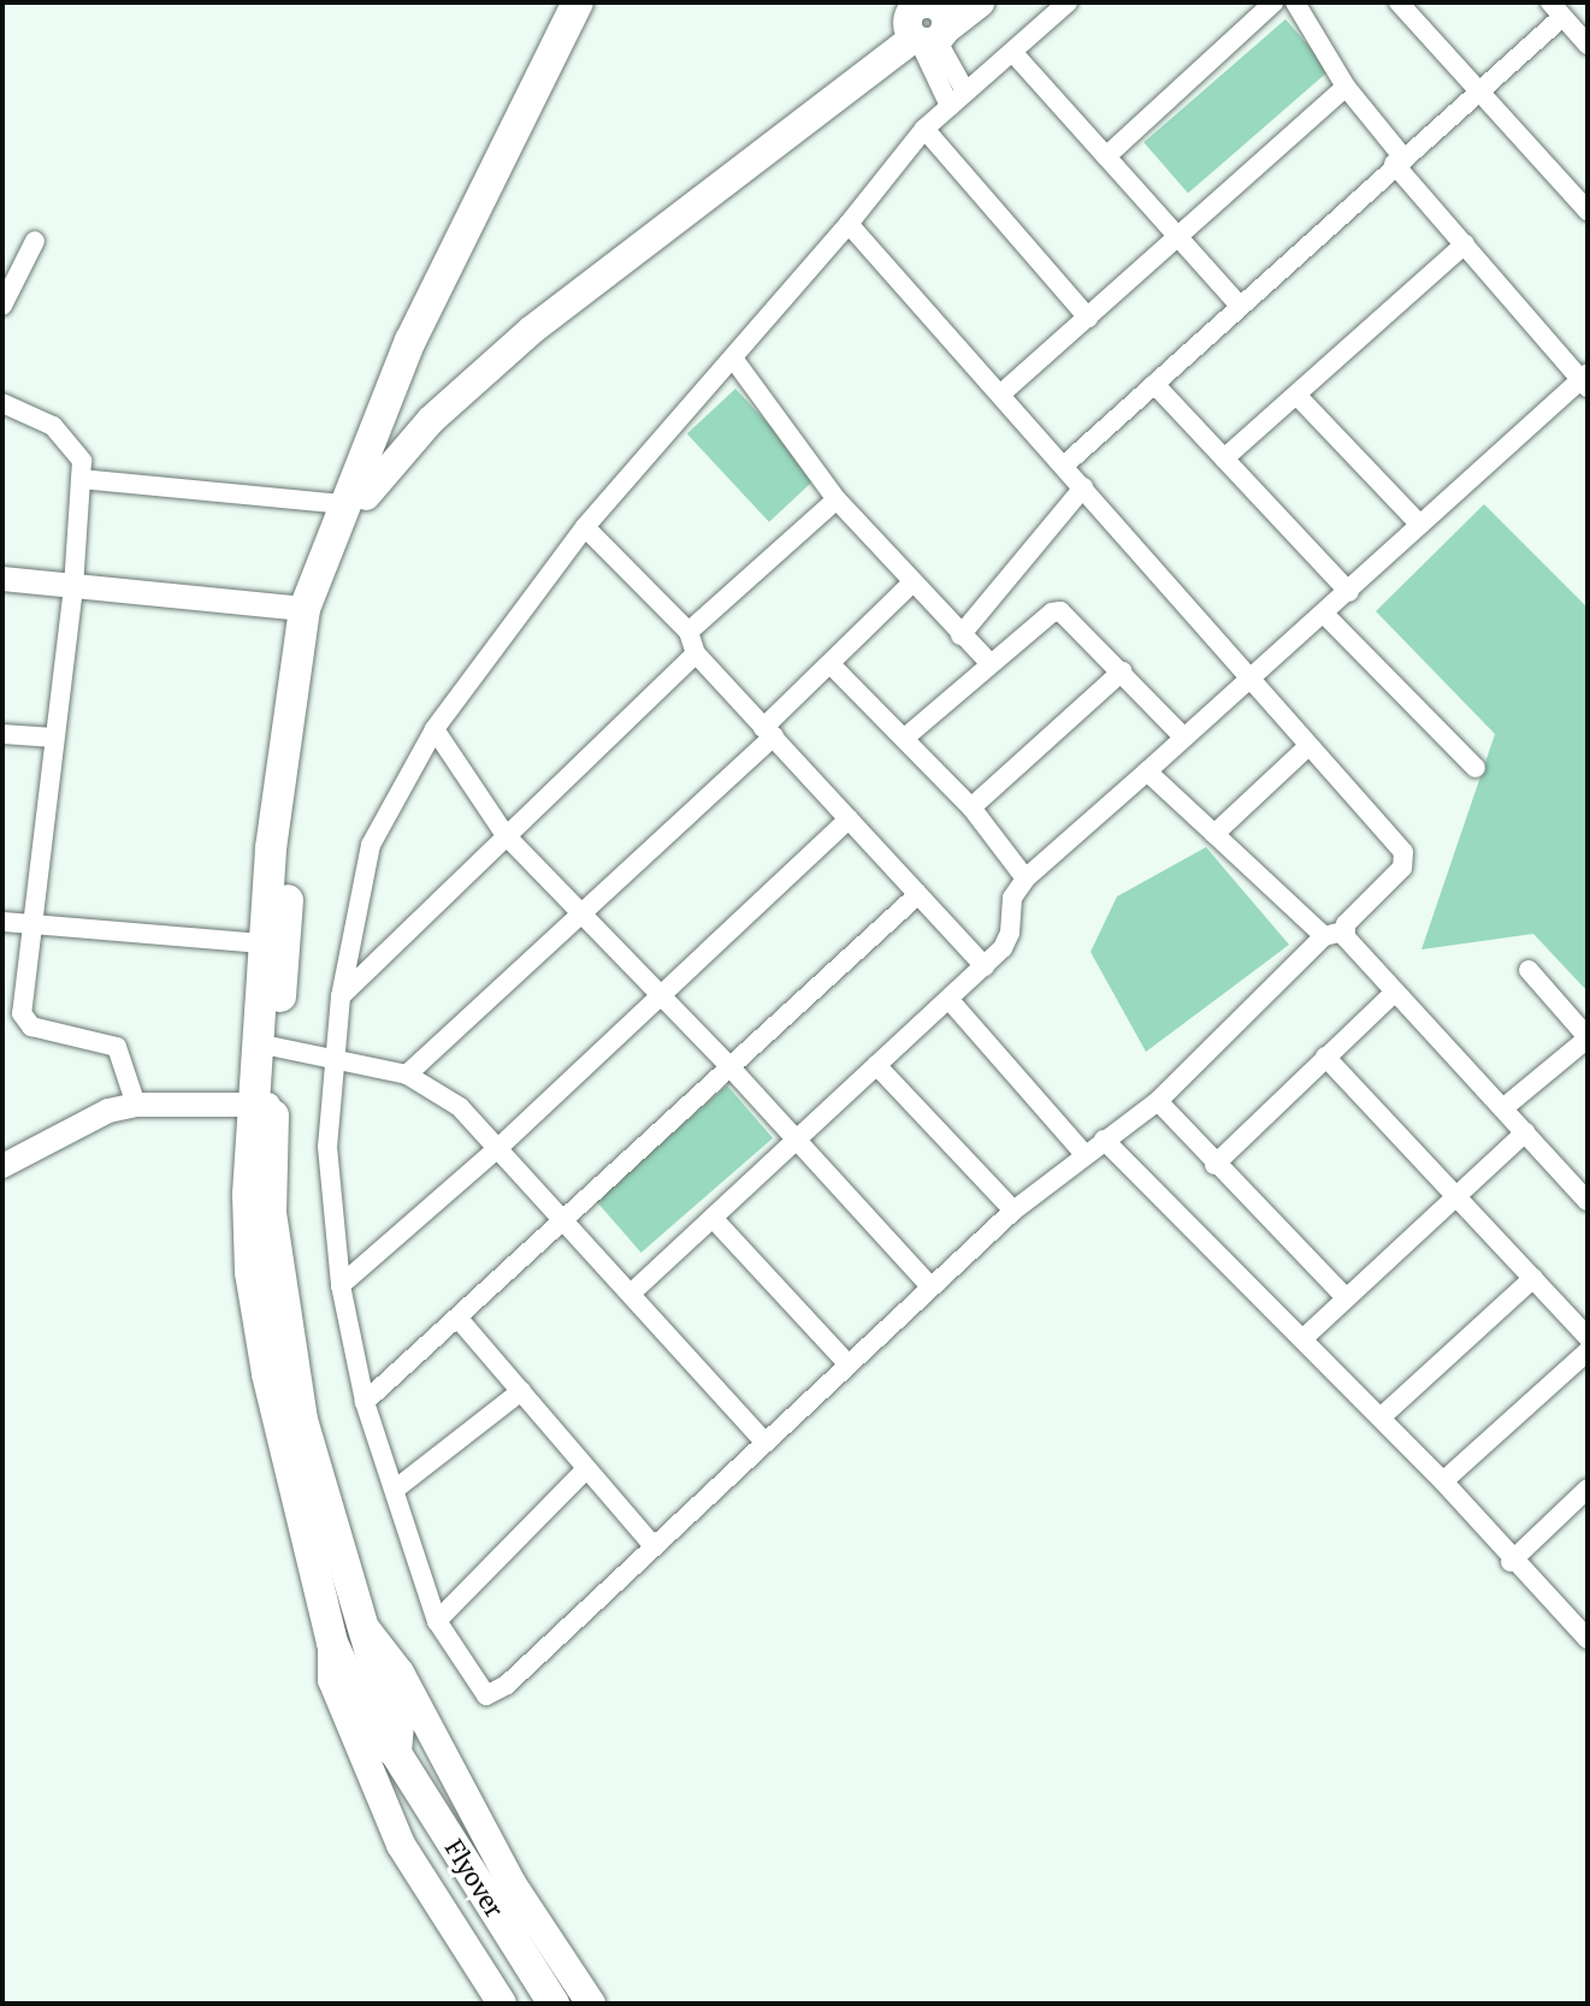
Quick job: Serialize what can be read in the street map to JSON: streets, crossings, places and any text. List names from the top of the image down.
{
  "streets": {
    "main road": ["Flyover"]
  }
}
